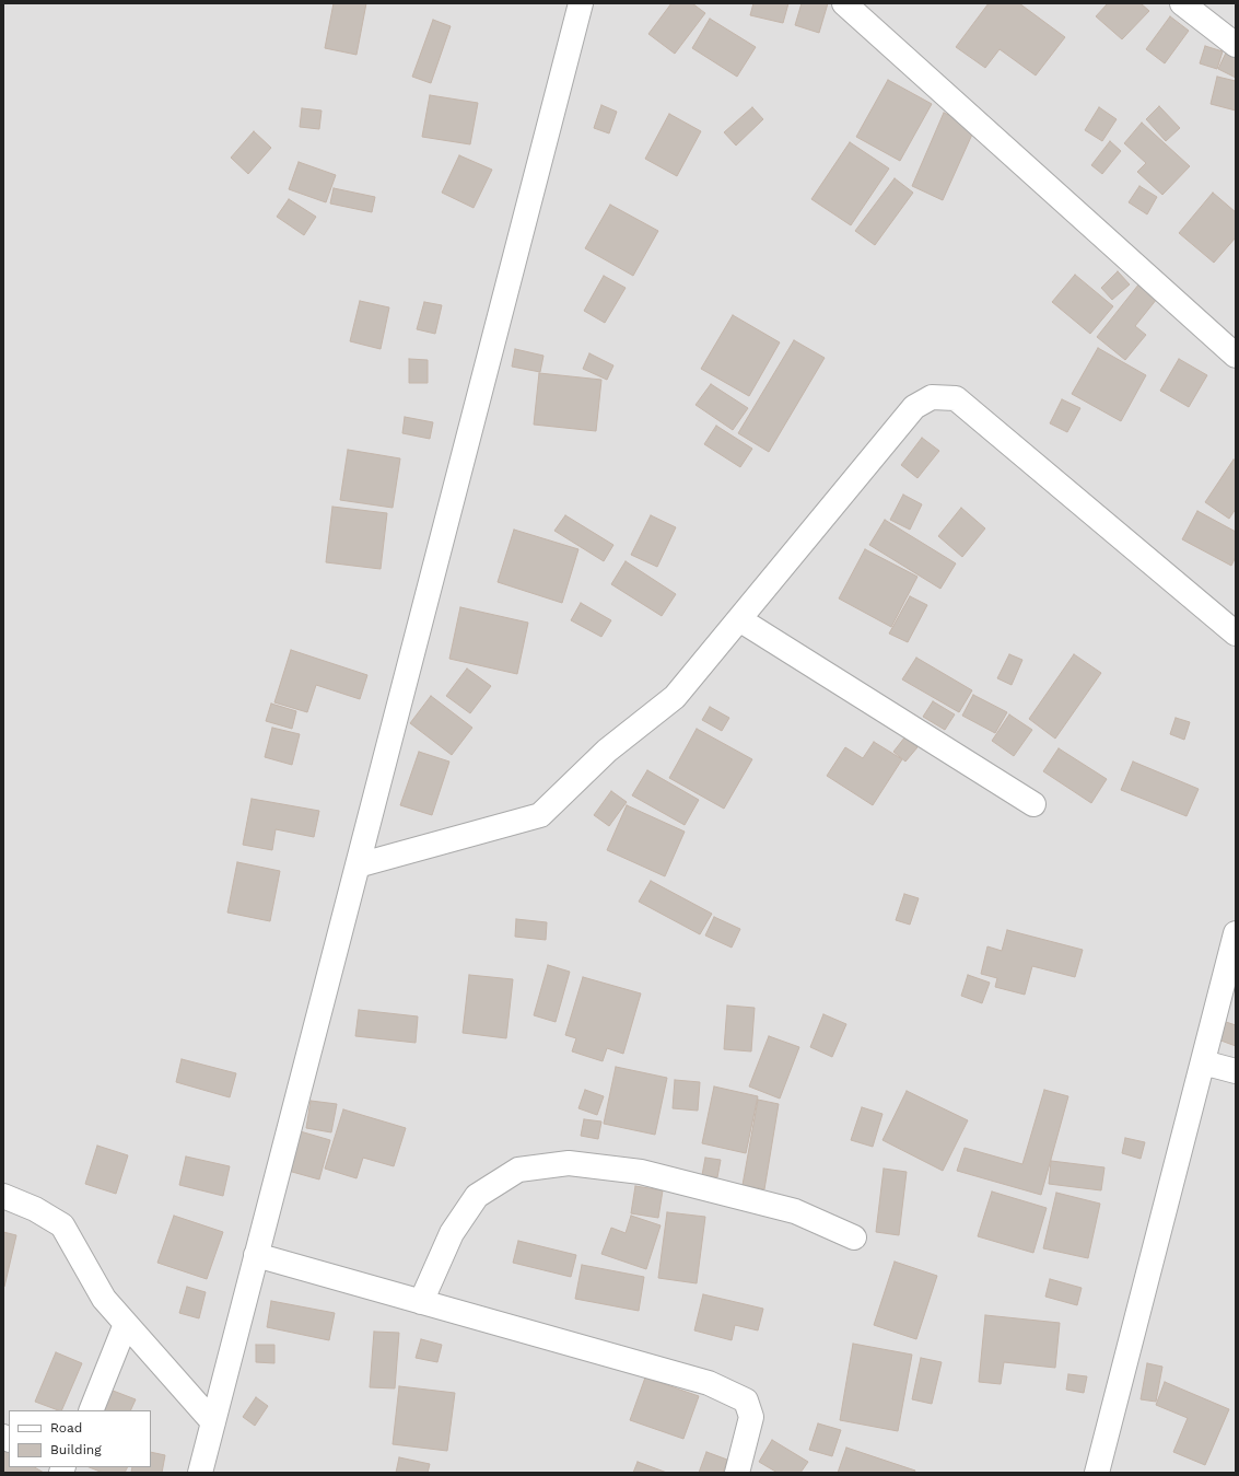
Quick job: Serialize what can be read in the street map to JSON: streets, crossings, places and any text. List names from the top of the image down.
{
  "legend": ["Road", "Building"]
}
